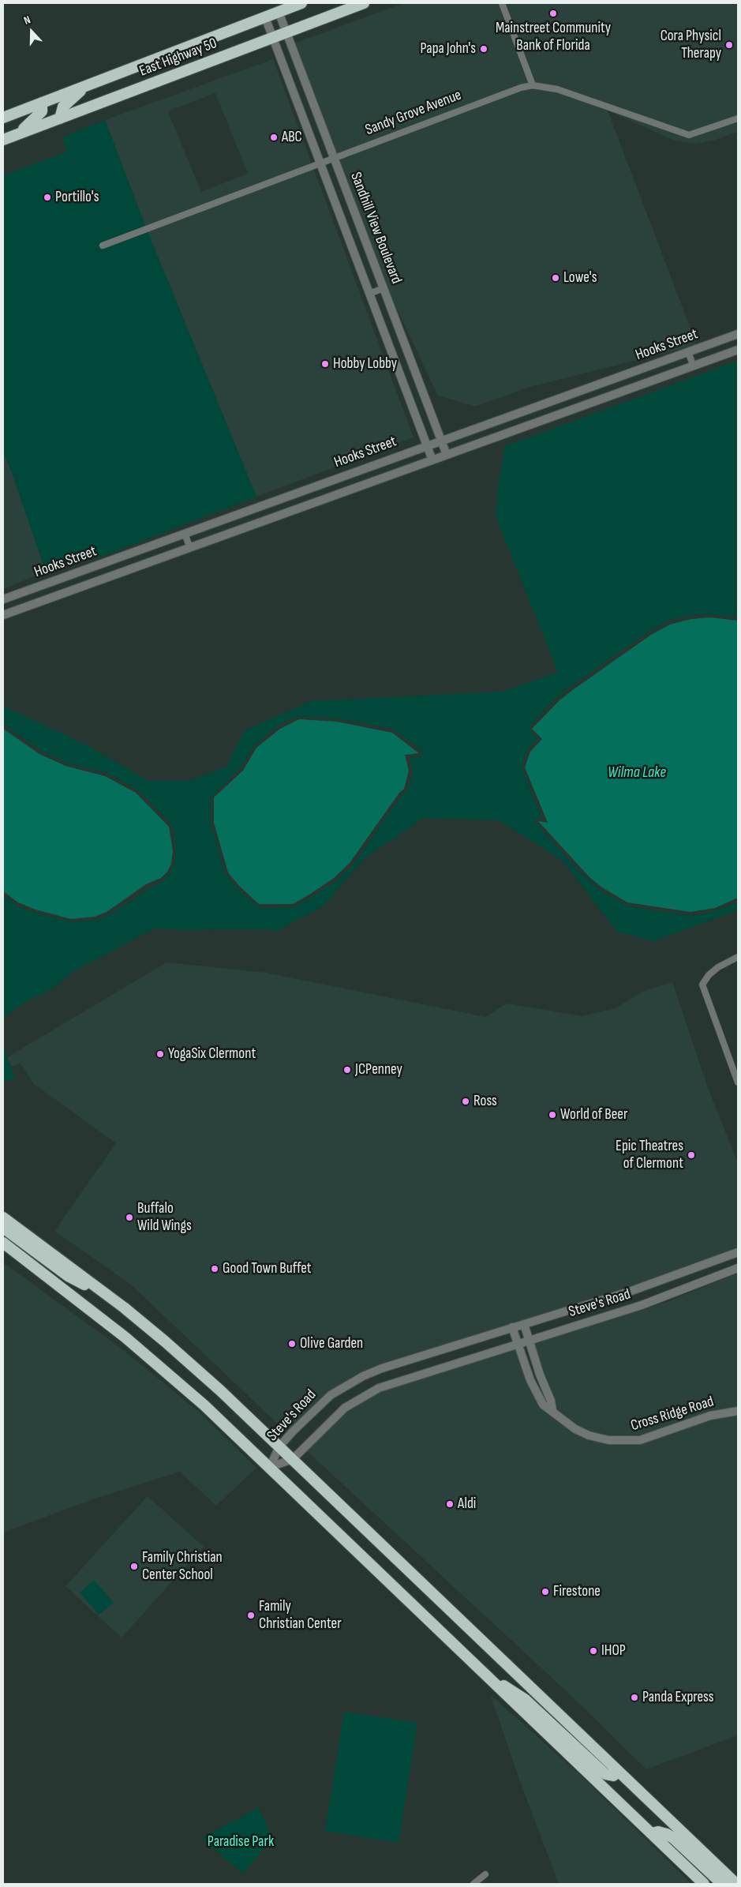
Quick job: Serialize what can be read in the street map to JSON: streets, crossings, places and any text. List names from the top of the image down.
{
  "streets": {
    "highway": ["East Highway 50"],
    "street": [
      "Sandy Grove Avenue",
      "Sandhill View Boulevard",
      "Hooks Street",
      "Steve's Road",
      "Cross Ridge Road"
    ]
  },
  "crossings": [
    ["East Highway 50", "Sandhill View Boulevard"],
    ["Sandy Grove Avenue", "Sandhill View Boulevard"],
    ["Sandhill View Boulevard", "Hooks Street"],
    ["Steve's Road", "Cross Ridge Road"]
  ],
  "water": ["Wilma Lake"],
  "parks": ["Paradise Park"],
  "places": [
    "Mainstreet Community Bank of Florida",
    "Cora Physicl Therapy",
    "Papa John's",
    "ABC",
    "Portillo's",
    "Lowe's",
    "Hobby Lobby",
    "YogaSix Clermont",
    "JCPenney",
    "Ross",
    "World of Beer",
    "Epic Theatres of Clermont",
    "Buffalo Wild Wings",
    "Good Town Buffet",
    "Olive Garden",
    "Aldi",
    "Family Christian Center School",
    "Firestone",
    "Family Christian Center",
    "IHOP",
    "Panda Express"
  ],
  "north": "top"
}
